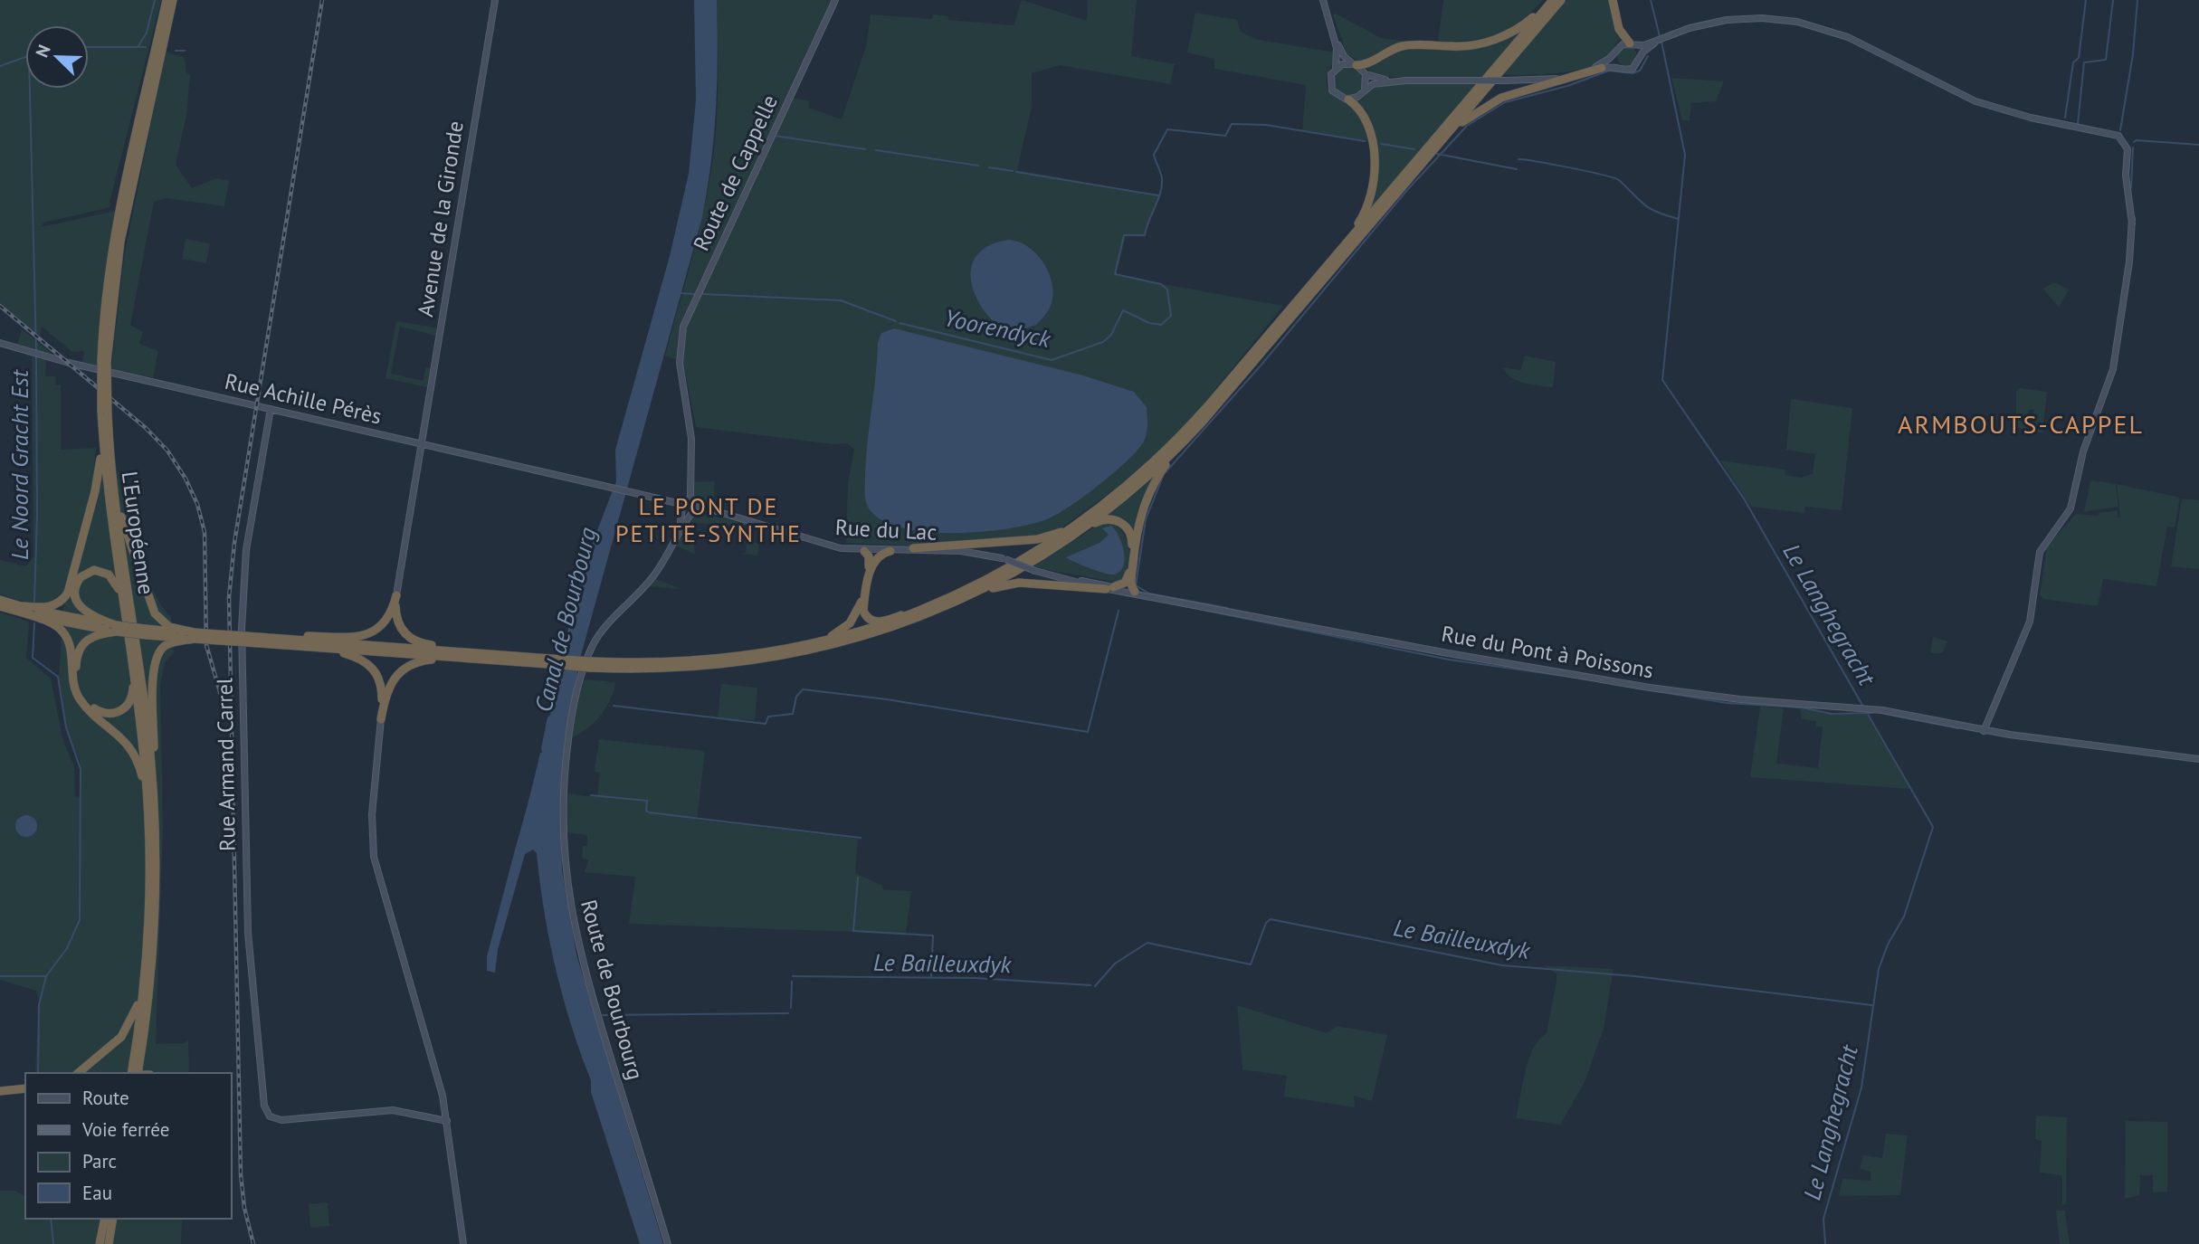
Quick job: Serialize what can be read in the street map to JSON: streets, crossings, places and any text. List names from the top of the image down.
{
  "streets": {
    "highway": ["L'Européenne"],
    "street": [
      "Route de Cappelle",
      "Avenue de la Gironde",
      "Rue Achille Pérès",
      "Rue du Lac",
      "Rue du Pont à Poissons",
      "Rue Armand Carrel",
      "Route de Bourbourg"
    ]
  },
  "crossings": [
    ["Avenue de la Gironde", "Rue Achille Pérès"],
    ["Rue Achille Pérès", "Rue du Lac"],
    ["Rue Achille Pérès", "Rue Armand Carrel"],
    ["Rue du Lac", "Rue du Pont à Poissons"]
  ],
  "districts": ["ARMBOUTS-CAPPEL", "LE PONT DE PETITE-SYNTHE"],
  "water": [
    "Yoorendyck",
    "Le Noord Gracht Est",
    "Le Langhegracht",
    "Canal de Bourbourg",
    "Le Bailleuxdyk"
  ],
  "legend": [
    "Route",
    "Voie ferrée",
    "Parc",
    "Eau"
  ],
  "north": "top left"
}
